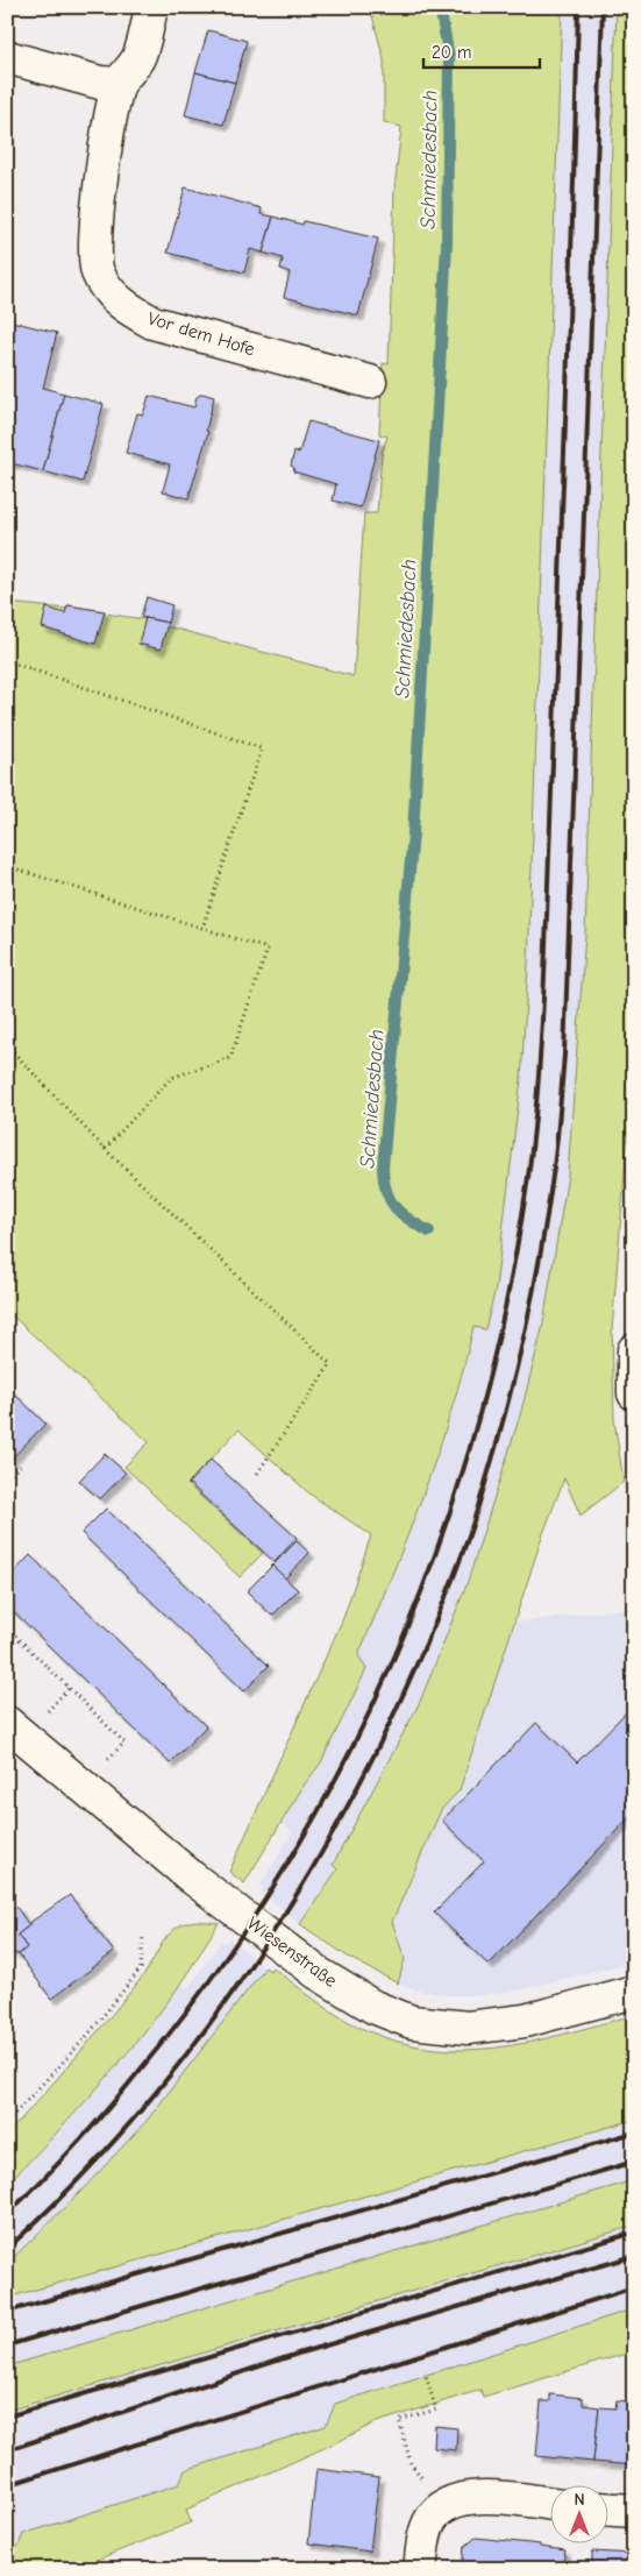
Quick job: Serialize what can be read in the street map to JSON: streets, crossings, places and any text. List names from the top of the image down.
{
  "streets": {
    "street": ["Vor dem Hofe", "Wiesenstraße"]
  },
  "water": ["Schmiedesbach"],
  "scale_bar": "20 m",
  "north": "top"
}
